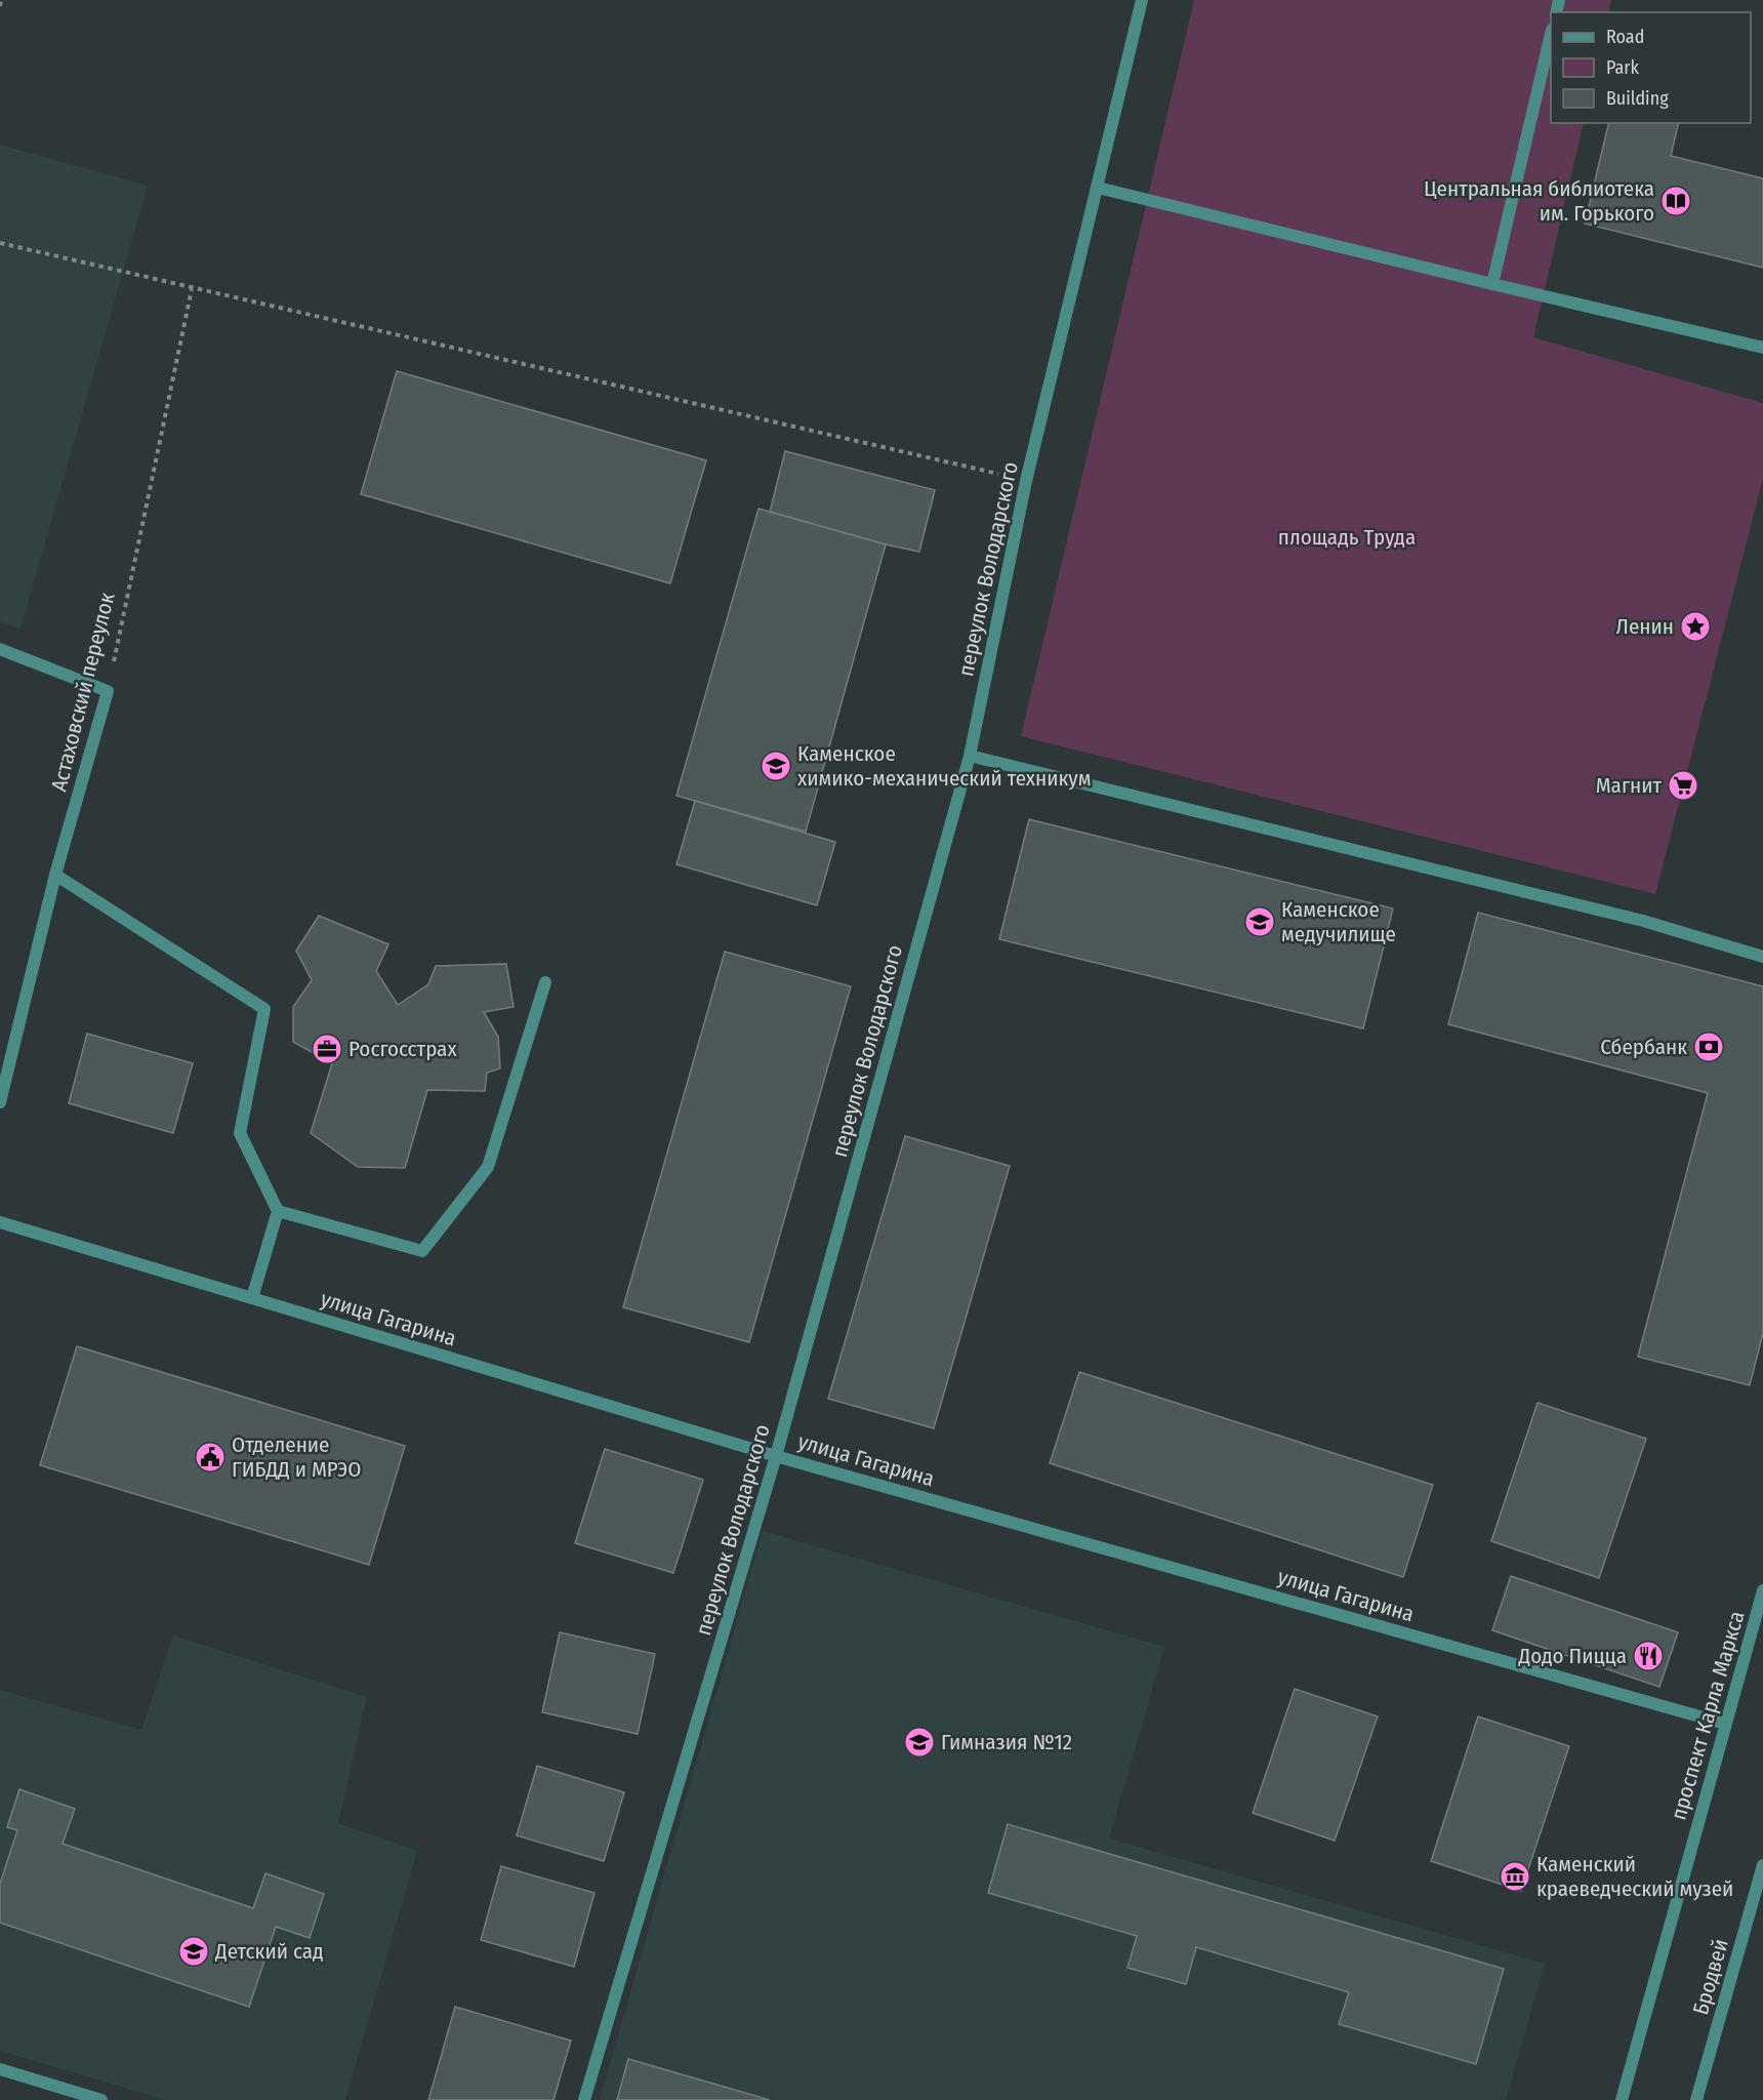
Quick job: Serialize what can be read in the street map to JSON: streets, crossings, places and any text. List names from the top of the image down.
{
  "streets": {
    "street": [
      "переулок Володарского",
      "Астаховский переулок",
      "улица Гагарина",
      "проспект Карла Маркса",
      "Бродвей"
    ]
  },
  "crossings": [
    ["переулок Володарского", "улица Гагарина"],
    ["улица Гагарина", "проспект Карла Маркса"]
  ],
  "parks": ["площадь Труда"],
  "places": {
    "library": ["Центральная библиотека им. Горького"],
    "place": ["Ленин"],
    "school or university": [
      "Каменское химико-механический техникум",
      "Каменское медучилище",
      "Гимназия №12",
      "Детский сад"
    ],
    "supermarket": ["Магнит"],
    "bank": ["Сбербанк"],
    "office": ["Росгосстрах"],
    "public building": ["Отделение ГИБДД и МРЭО"],
    "restaurant": ["Додо Пицца"],
    "museum": ["Каменский краеведческий музей"]
  },
  "legend": ["Road", "Park", "Building"]
}
